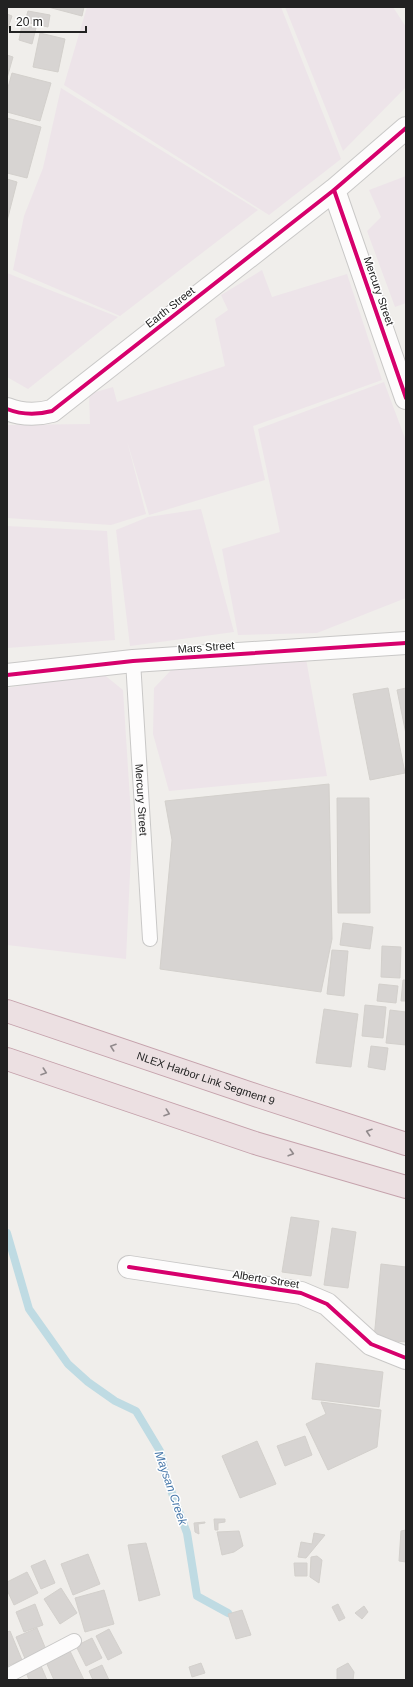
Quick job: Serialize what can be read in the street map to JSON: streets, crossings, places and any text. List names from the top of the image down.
{
  "streets": {
    "highway": ["NLEX Harbor Link Segment 9"],
    "street": [
      "Mercury Street",
      "Earth Street",
      "Mars Street",
      "Alberto Street"
    ]
  },
  "crossings": [
    ["Mercury Street", "Earth Street"],
    ["Mercury Street", "Mars Street"]
  ],
  "water": ["Maysan Creek"],
  "scale_bar": "20 m"
}
